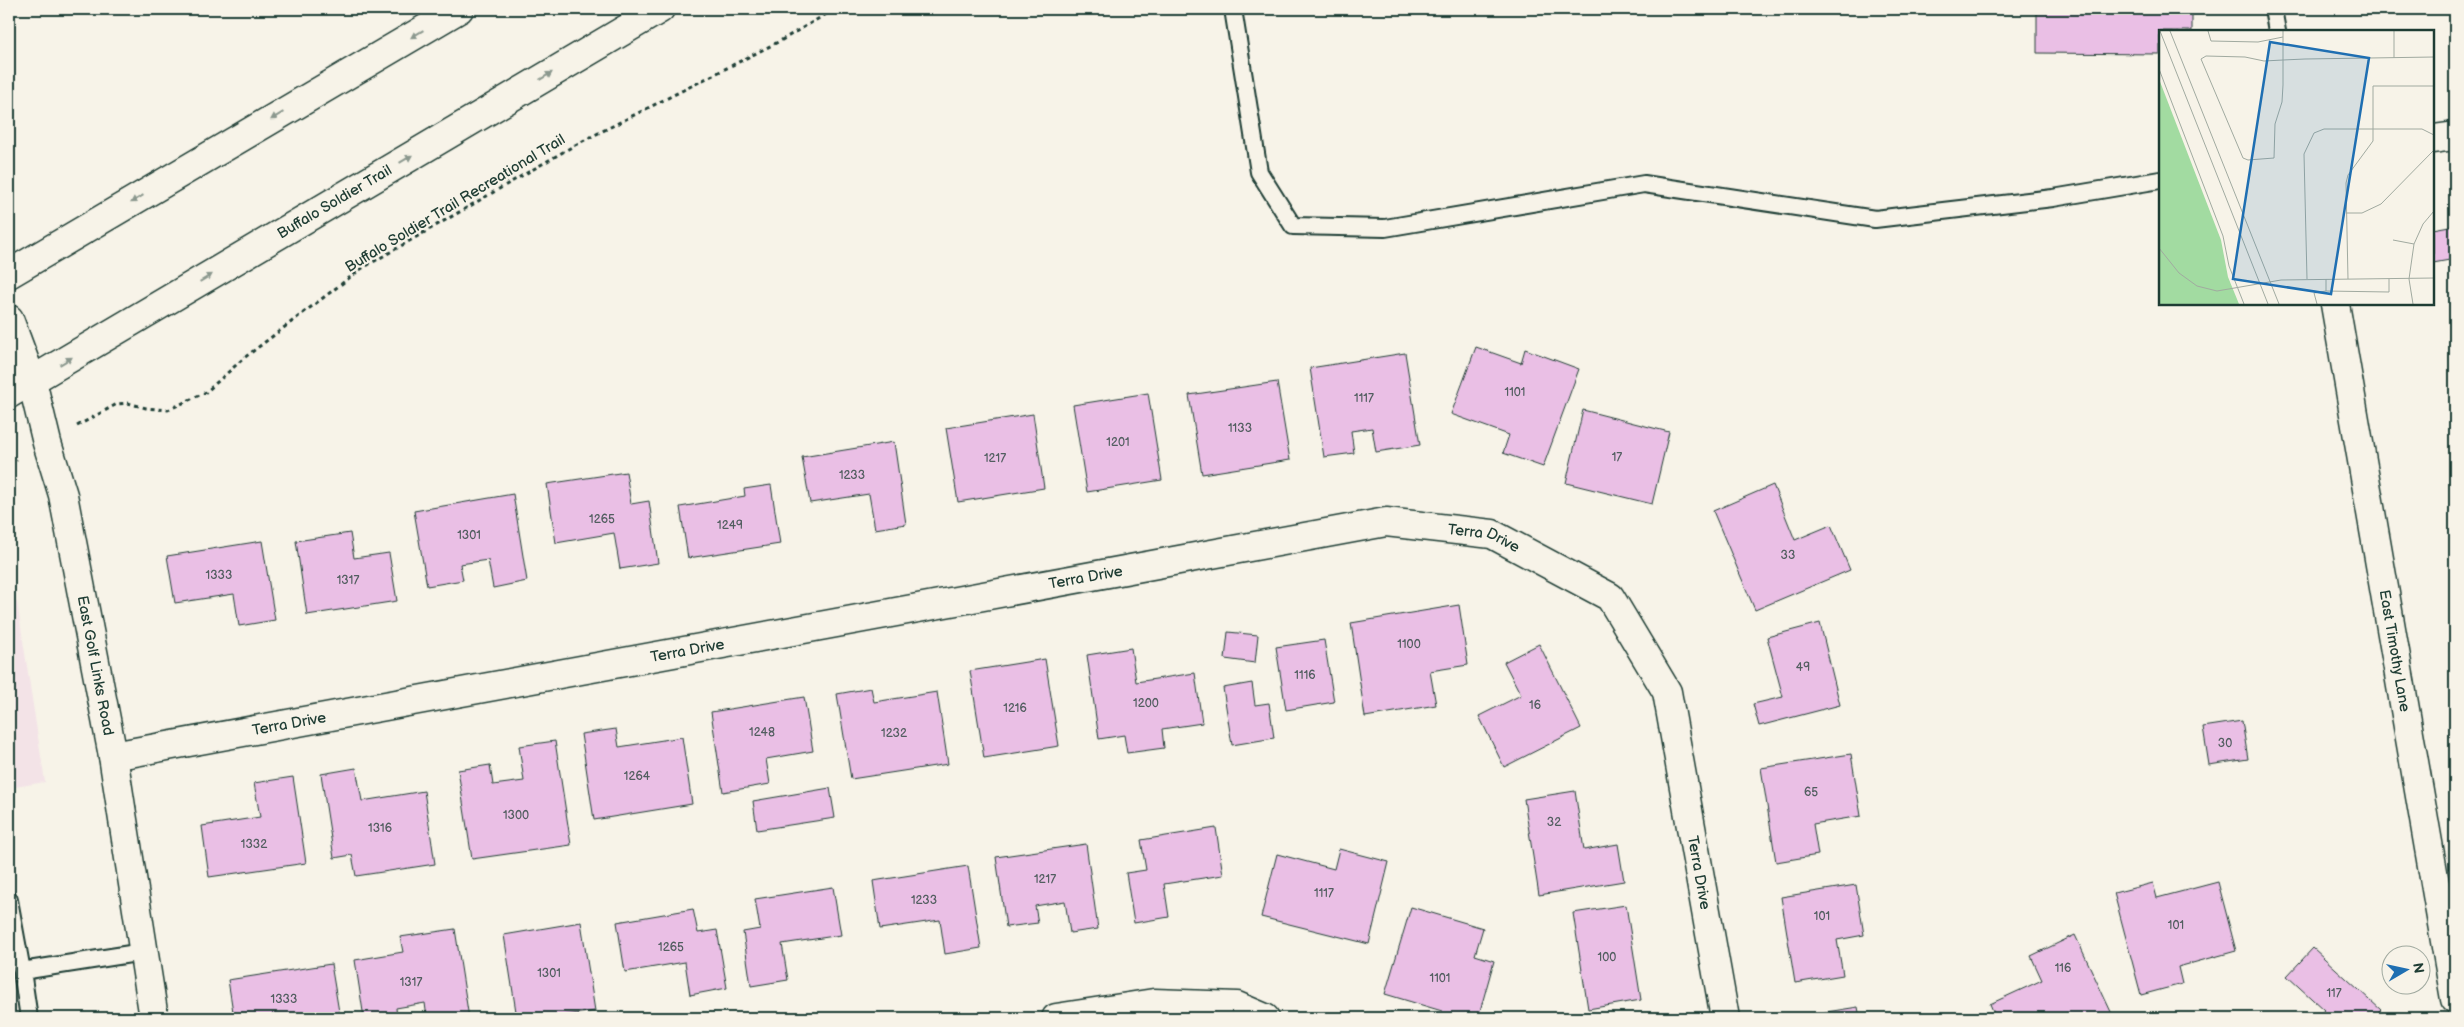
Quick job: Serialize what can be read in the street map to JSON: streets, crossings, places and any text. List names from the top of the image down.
{
  "streets": {
    "street": [
      "Buffalo Soldier Trail",
      "Terra Drive",
      "East Timothy Lane",
      "East Golf Links Road"
    ],
    "path": ["Buffalo Soldier Trail Recreational Trail"]
  },
  "crossings": [
    ["Buffalo Soldier Trail", "East Golf Links Road"],
    ["Buffalo Soldier Trail Recreational Trail", "East Golf Links Road"],
    ["Terra Drive", "East Golf Links Road"]
  ],
  "house_numbers": [
    "1101",
    "1117",
    "1133",
    "1201",
    "17",
    "1217",
    "1233",
    "1265",
    "1249",
    "1301",
    "33",
    "1333",
    "1317",
    "1100",
    "49",
    "1116",
    "1200",
    "16",
    "1216",
    "1248",
    "1232",
    "30",
    "1264",
    "65",
    "1300",
    "32",
    "1316",
    "1332",
    "1217",
    "1117",
    "1233",
    "101",
    "101",
    "1265",
    "100",
    "116",
    "1301",
    "1101",
    "1317",
    "117",
    "1333"
  ],
  "north": "right"
}
